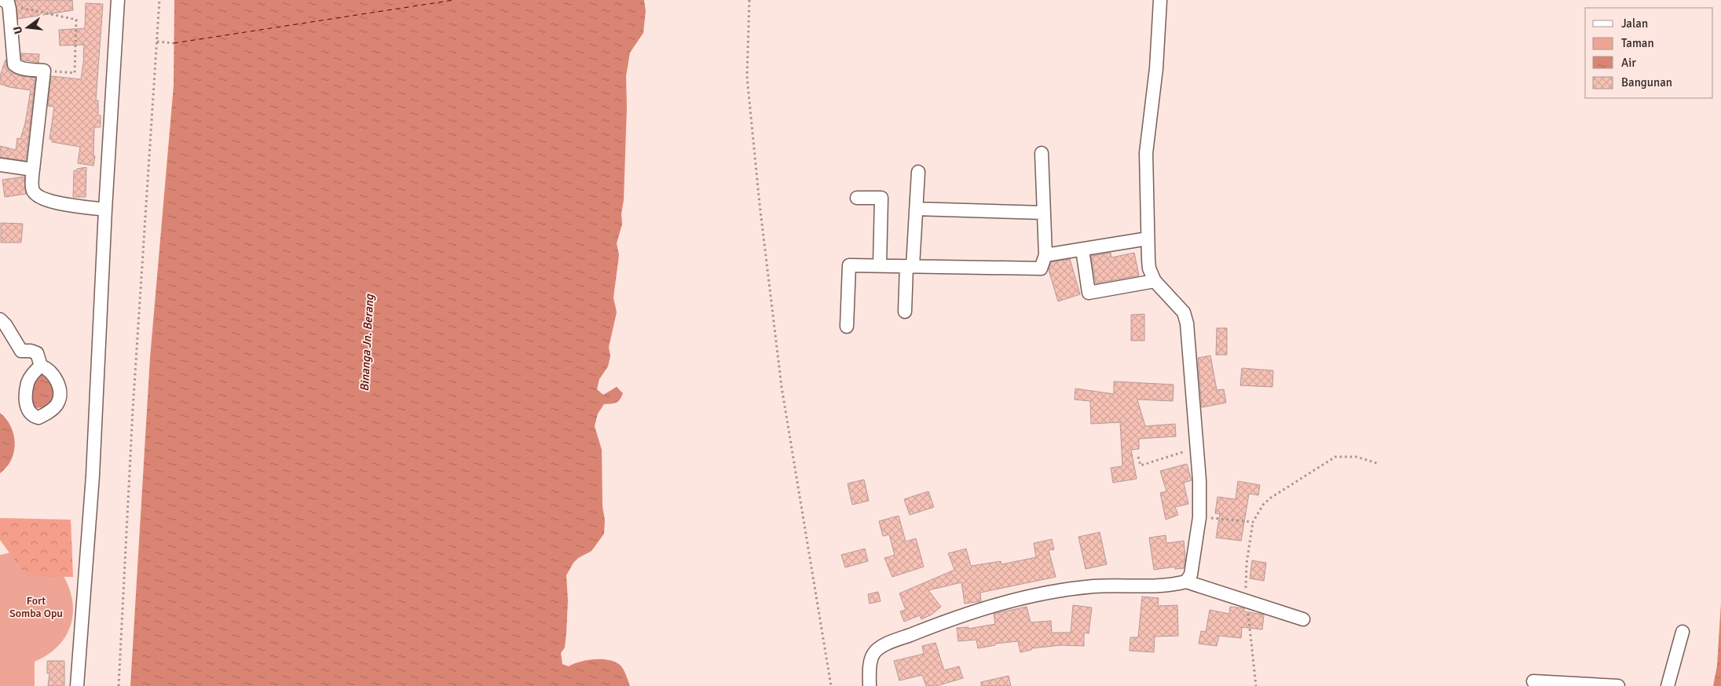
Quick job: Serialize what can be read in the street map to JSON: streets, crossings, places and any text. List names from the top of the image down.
{
  "water": ["Binanga Jn. Berang"],
  "parks": ["Fort Somba Opu"],
  "legend": [
    "Jalan",
    "Taman",
    "Air",
    "Bangunan"
  ],
  "north": "left"
}
